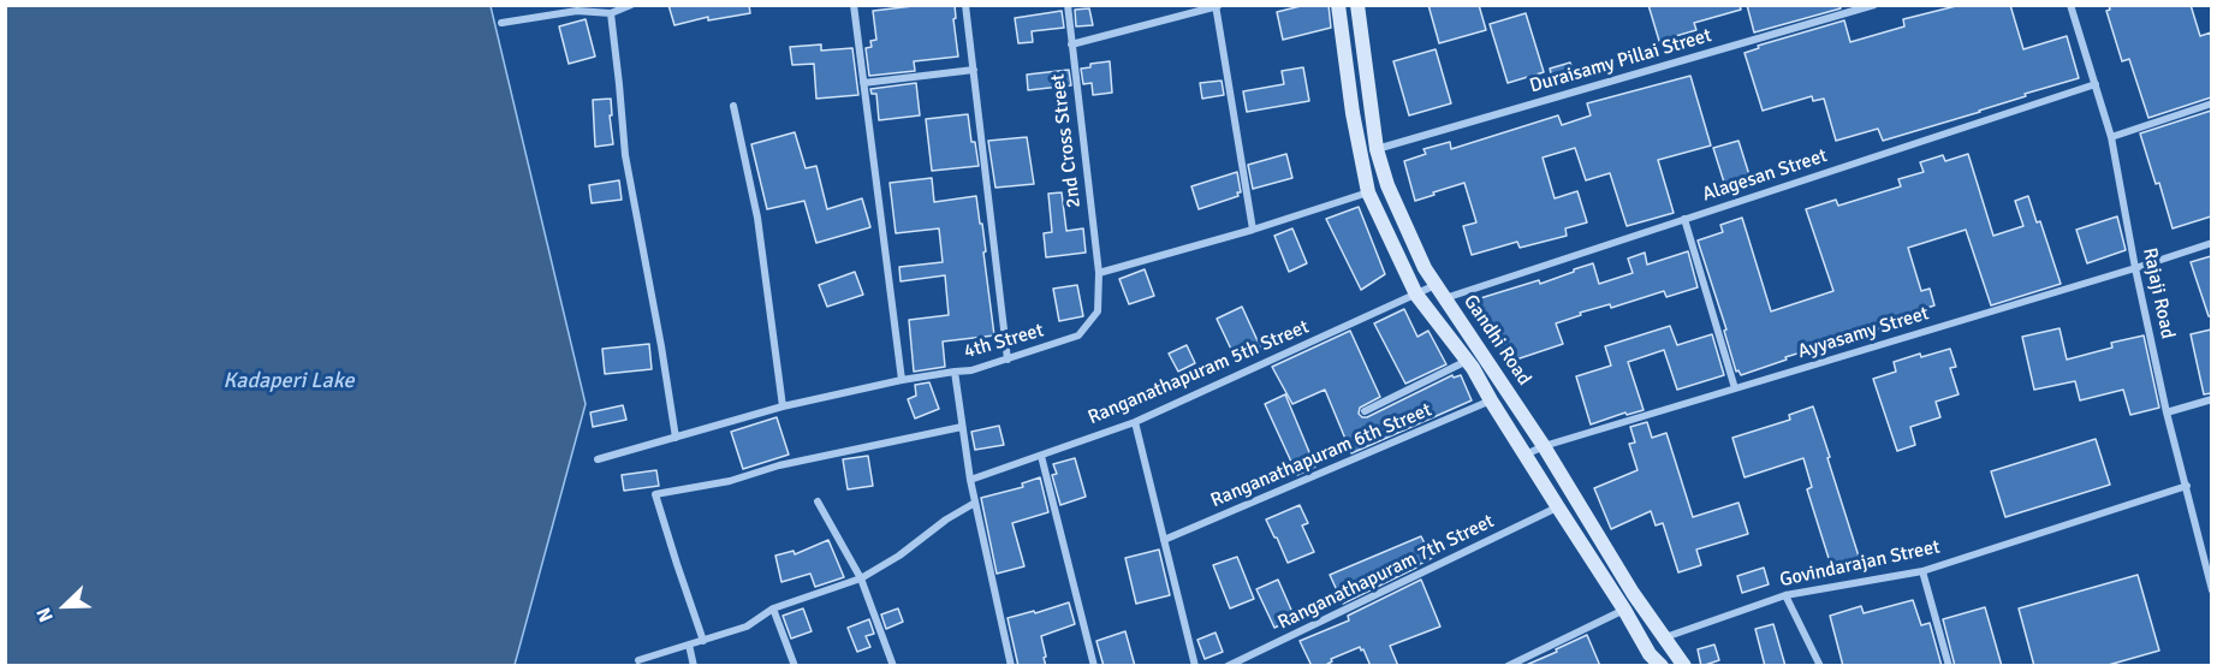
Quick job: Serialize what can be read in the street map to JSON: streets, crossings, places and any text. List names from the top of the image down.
{
  "streets": {
    "main road": ["Gandhi Road"],
    "street": [
      "Duraisamy Pillai Street",
      "2nd Cross Street",
      "Alagesan Street",
      "Rajaji Road",
      "Ayyasamy Street",
      "4th Street",
      "Ranganathapuram 5th Street",
      "Ranganathapuram 6th Street",
      "Govindarajan Street",
      "Ranganathapuram 7th Street"
    ]
  },
  "crossings": [
    ["Duraisamy Pillai Street", "Gandhi Road"],
    ["2nd Cross Street", "4th Street"],
    ["Alagesan Street", "Rajaji Road"],
    ["Alagesan Street", "Gandhi Road"],
    ["Rajaji Road", "Ayyasamy Street"],
    ["Rajaji Road", "Govindarajan Street"],
    ["Ayyasamy Street", "Gandhi Road"],
    ["Gandhi Road", "Ranganathapuram 5th Street"],
    ["Gandhi Road", "Ranganathapuram 6th Street"],
    ["Gandhi Road", "Govindarajan Street"],
    ["Gandhi Road", "Ranganathapuram 7th Street"]
  ],
  "water": ["Kadaperi Lake"],
  "north": "bottom left"
}
